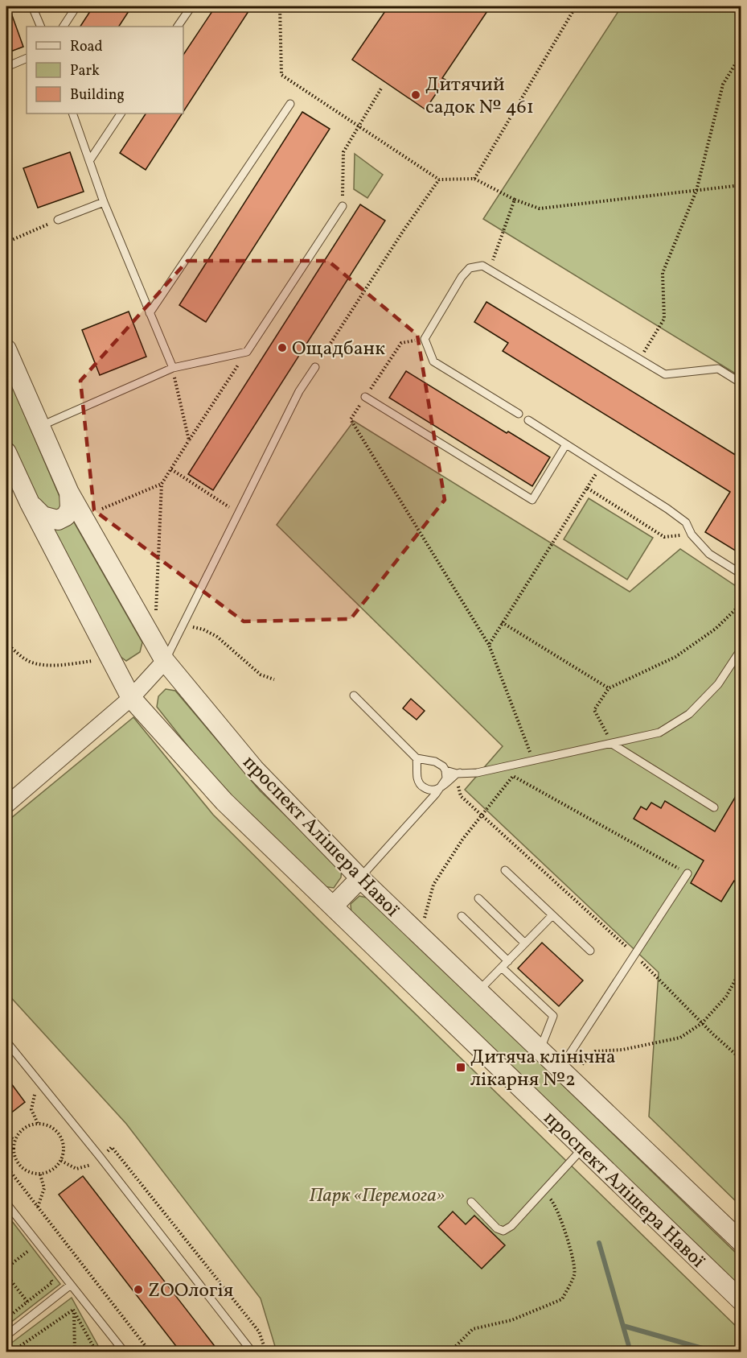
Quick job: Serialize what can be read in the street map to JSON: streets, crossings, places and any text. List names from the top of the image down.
{
  "streets": {
    "street": ["проспект Алішера Навої"]
  },
  "parks": ["Парк «Перемога»"],
  "places": {
    "other": ["Дитячий садок № 461", "Ощадбанк", "ZООлогія"],
    "transit": ["Дитяча клінічна лікарня №2"]
  },
  "legend": ["Road", "Park", "Building"]
}
